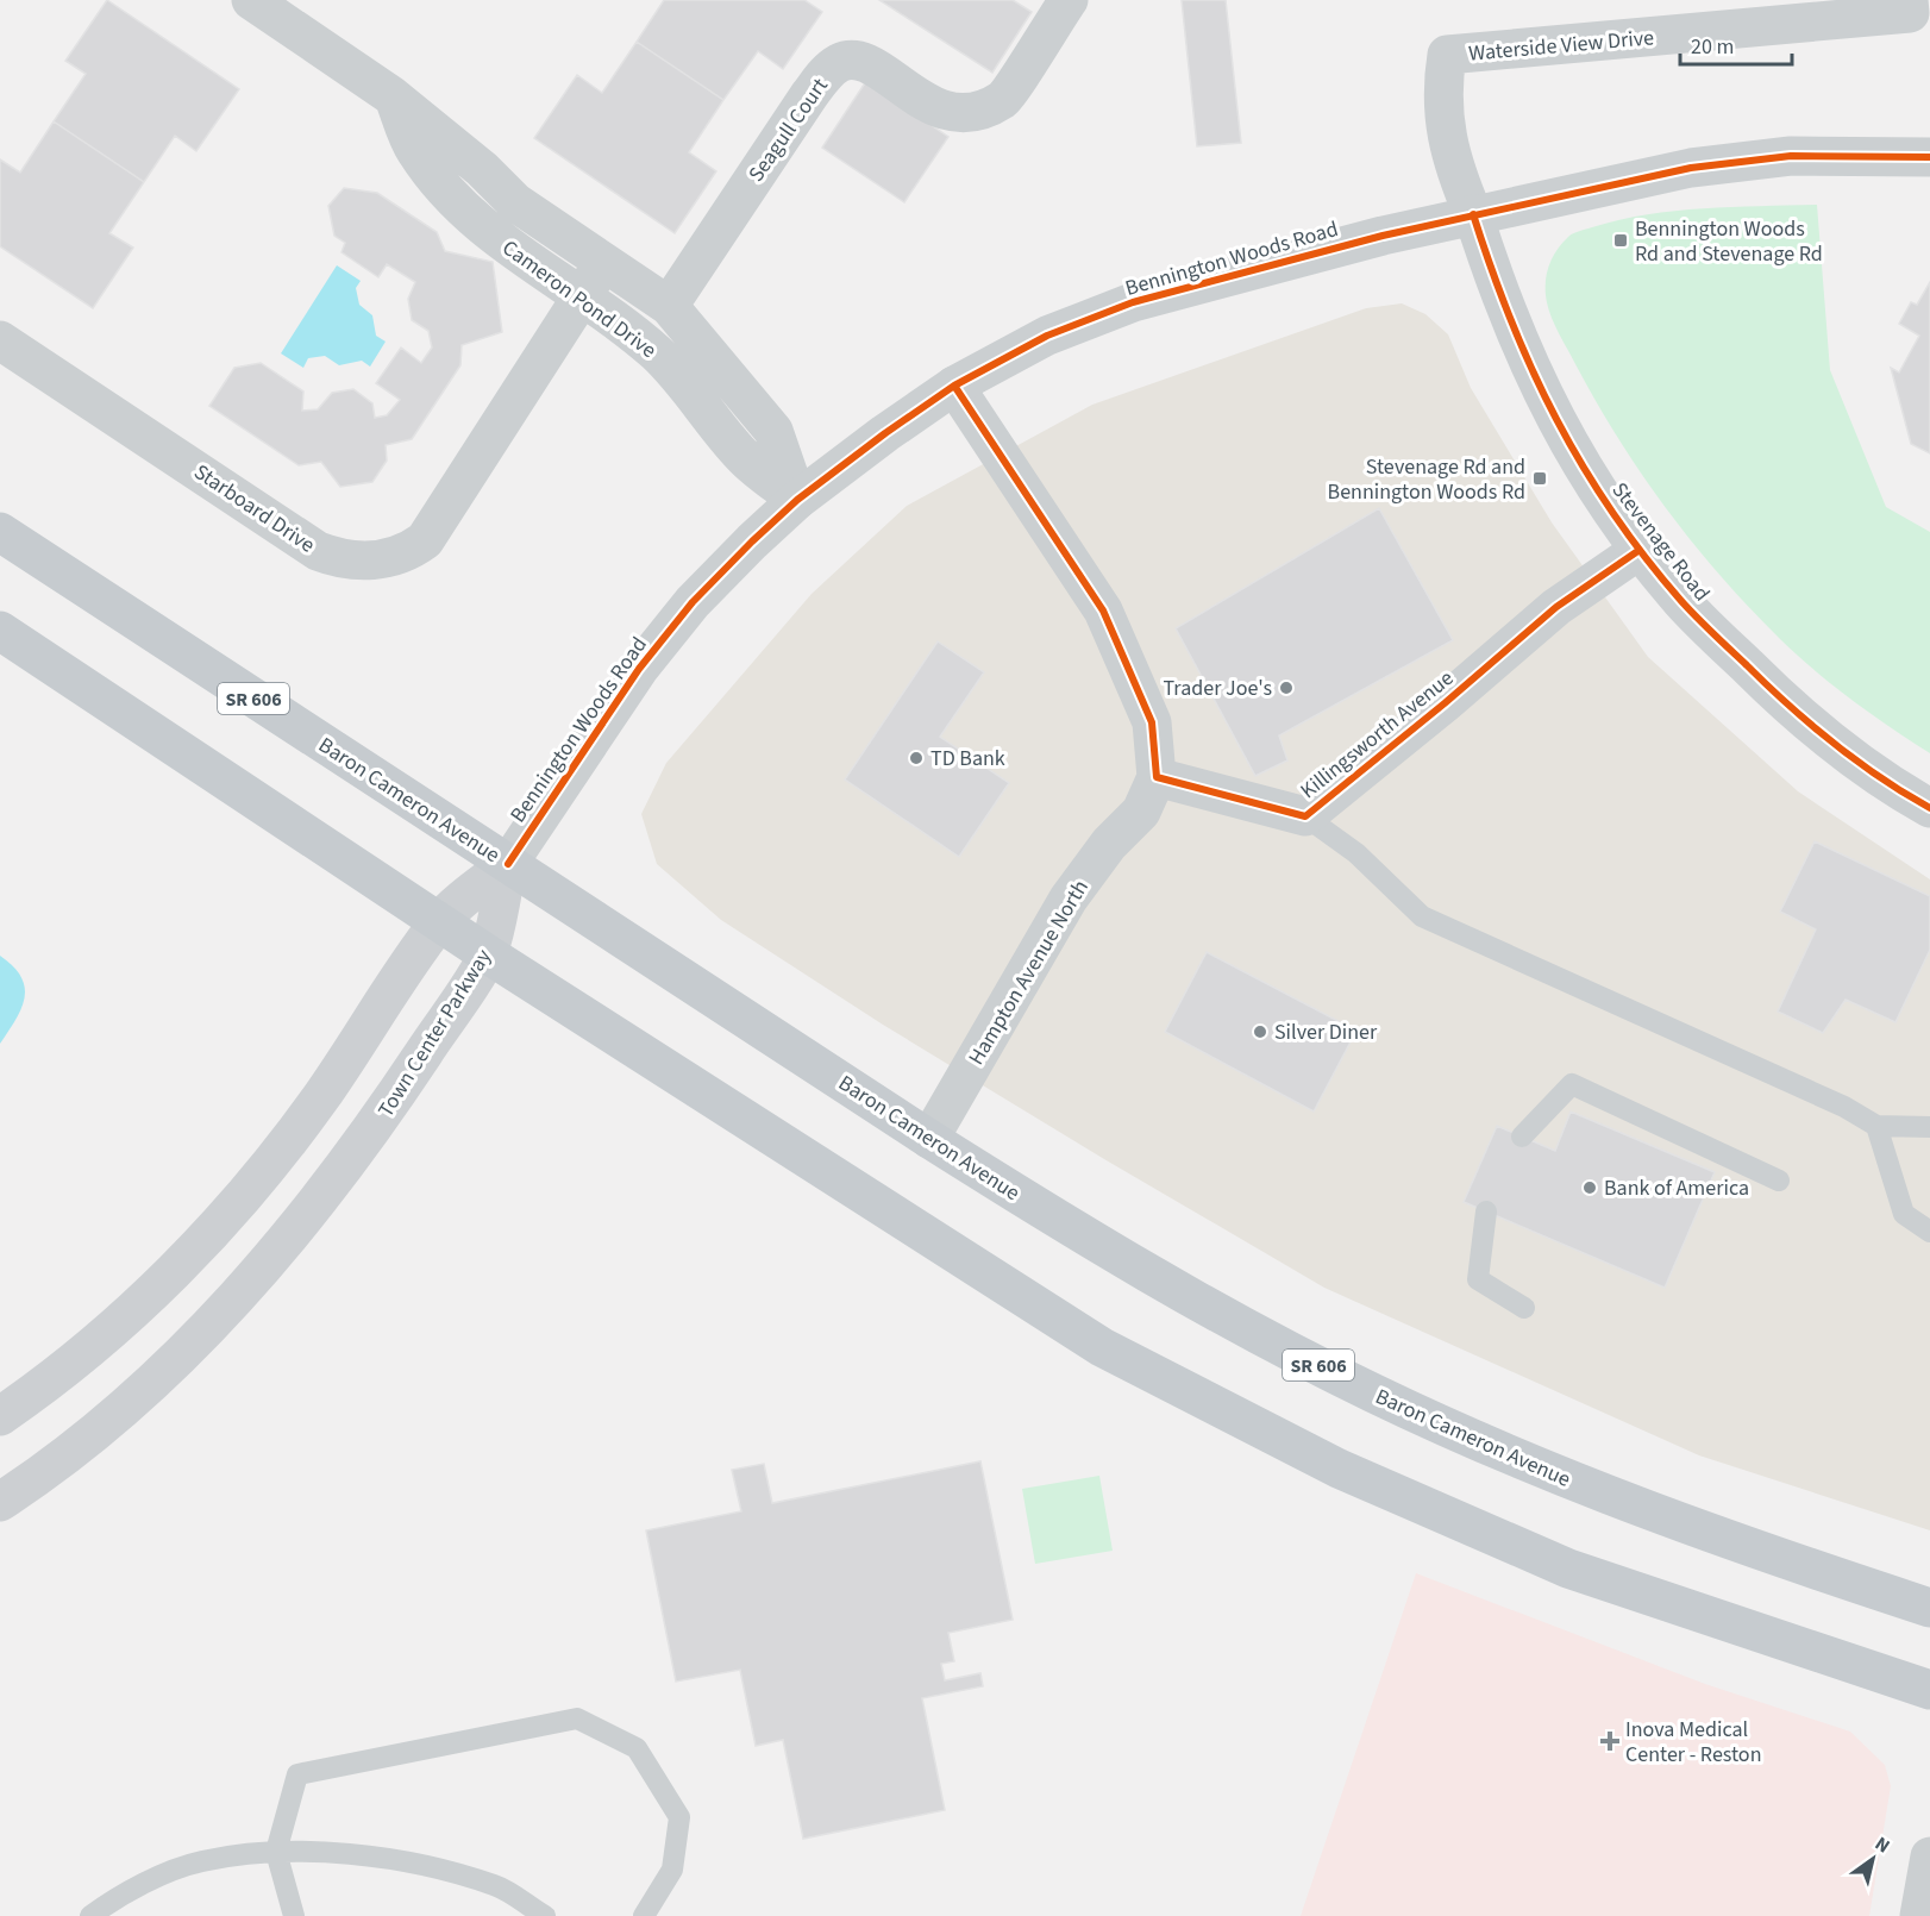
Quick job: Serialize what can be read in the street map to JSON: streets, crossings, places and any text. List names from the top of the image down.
{
  "streets": {
    "main road": ["SR 606", "Baron Cameron Avenue", "Town Center Parkway"],
    "street": [
      "Waterside View Drive",
      "Seagull Court",
      "Bennington Woods Road",
      "Cameron Pond Drive",
      "Starboard Drive",
      "Stevenage Road",
      "Killingsworth Avenue",
      "Hampton Avenue North"
    ]
  },
  "crossings": [
    ["Waterside View Drive", "Bennington Woods Road"],
    ["Waterside View Drive", "Stevenage Road"],
    ["Seagull Court", "Cameron Pond Drive"],
    ["Bennington Woods Road", "Cameron Pond Drive"],
    ["Bennington Woods Road", "Stevenage Road"],
    ["Bennington Woods Road", "Baron Cameron Avenue"],
    ["Bennington Woods Road", "Town Center Parkway"],
    ["Cameron Pond Drive", "Starboard Drive"],
    ["Stevenage Road", "Killingsworth Avenue"],
    ["Killingsworth Avenue", "Hampton Avenue North"],
    ["Baron Cameron Avenue", "Hampton Avenue North"],
    ["Baron Cameron Avenue", "Town Center Parkway"]
  ],
  "places": {
    "transit": ["Bennington Woods Rd and Stevenage Rd", "Stevenage Rd and Bennington Woods Rd"],
    "other": [
      "Trader Joe's",
      "TD Bank",
      "Silver Diner",
      "Bank of America"
    ],
    "health": ["Inova Medical Center - Reston"]
  },
  "scale_bar": "20 m",
  "north": "top right"
}
